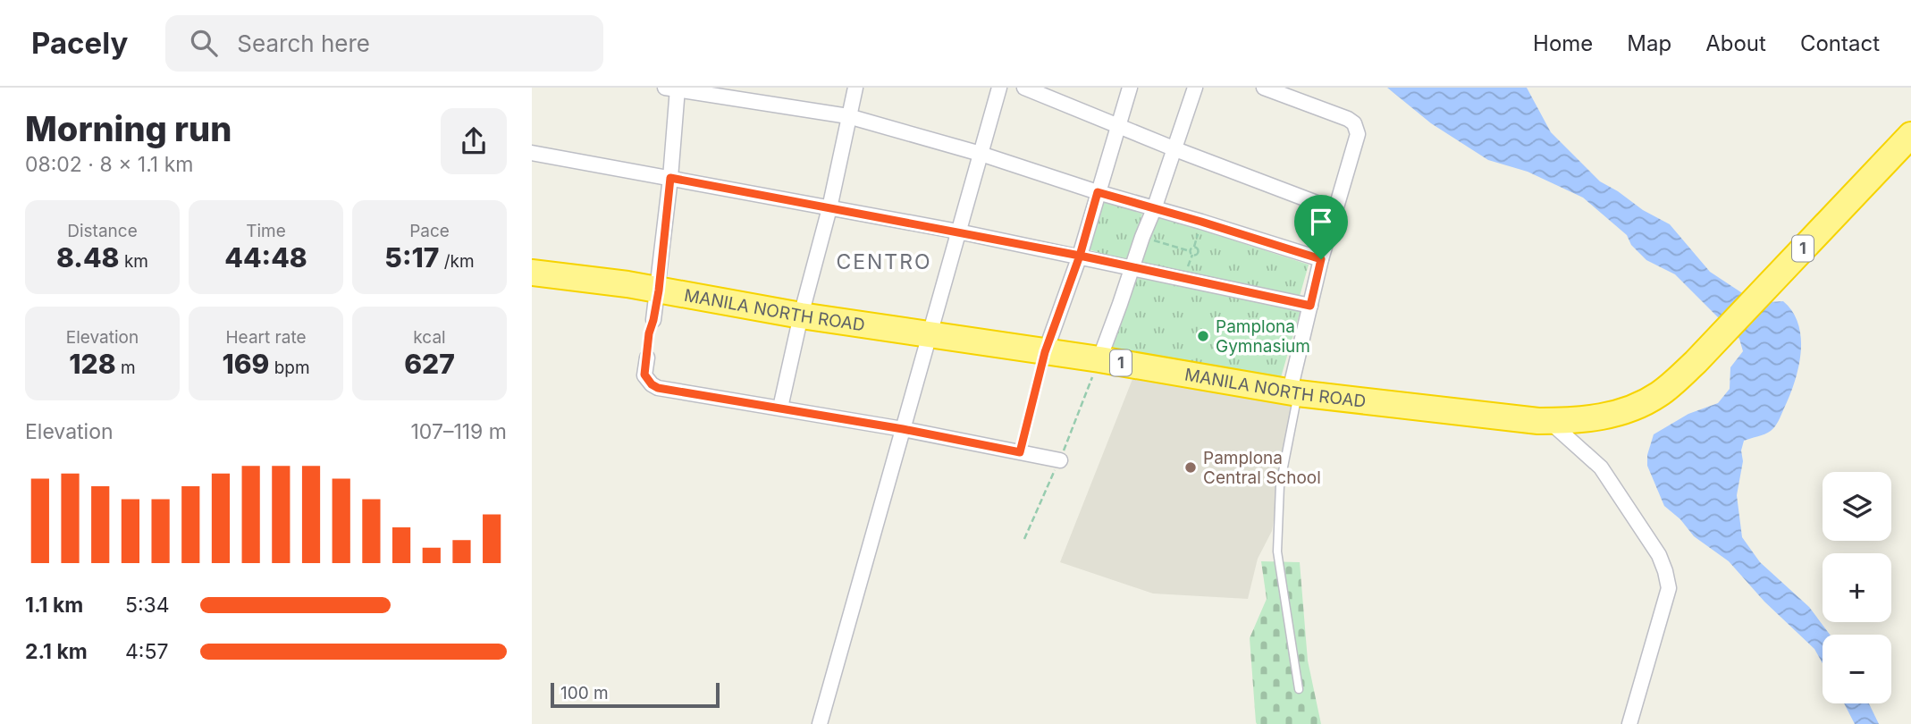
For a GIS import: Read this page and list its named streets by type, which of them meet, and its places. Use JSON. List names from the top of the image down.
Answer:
{
  "streets": {
    "highway": ["1", "MANILA NORTH ROAD"]
  },
  "districts": ["CENTRO"],
  "places": ["Pamplona Gymnasium", "Pamplona Central School"],
  "scale_bar": "100 m",
  "page": {
    "header": "Pacely",
    "search": "Search here",
    "nav": [
      "Home",
      "Map",
      "About",
      "Contact"
    ],
    "heading": ["Morning run", "08:02 · 8 × 1.1 km"],
    "stats": [
      ["Distance", "8.48 km"],
      ["Time", "44:48"],
      ["Pace", "5:17 /km"],
      ["Elevation", "128 m"],
      ["Heart rate", "169 bpm"],
      ["kcal", "627"]
    ],
    "chart": ["Elevation", "107–119 m"],
    "map_buttons": ["+", "−"],
    "list": [
      {
        "name": "1.1 km",
        "note": "5:34"
      },
      {
        "name": "2.1 km",
        "note": "4:57"
      }
    ],
    "scale": "100 m"
  }
}
